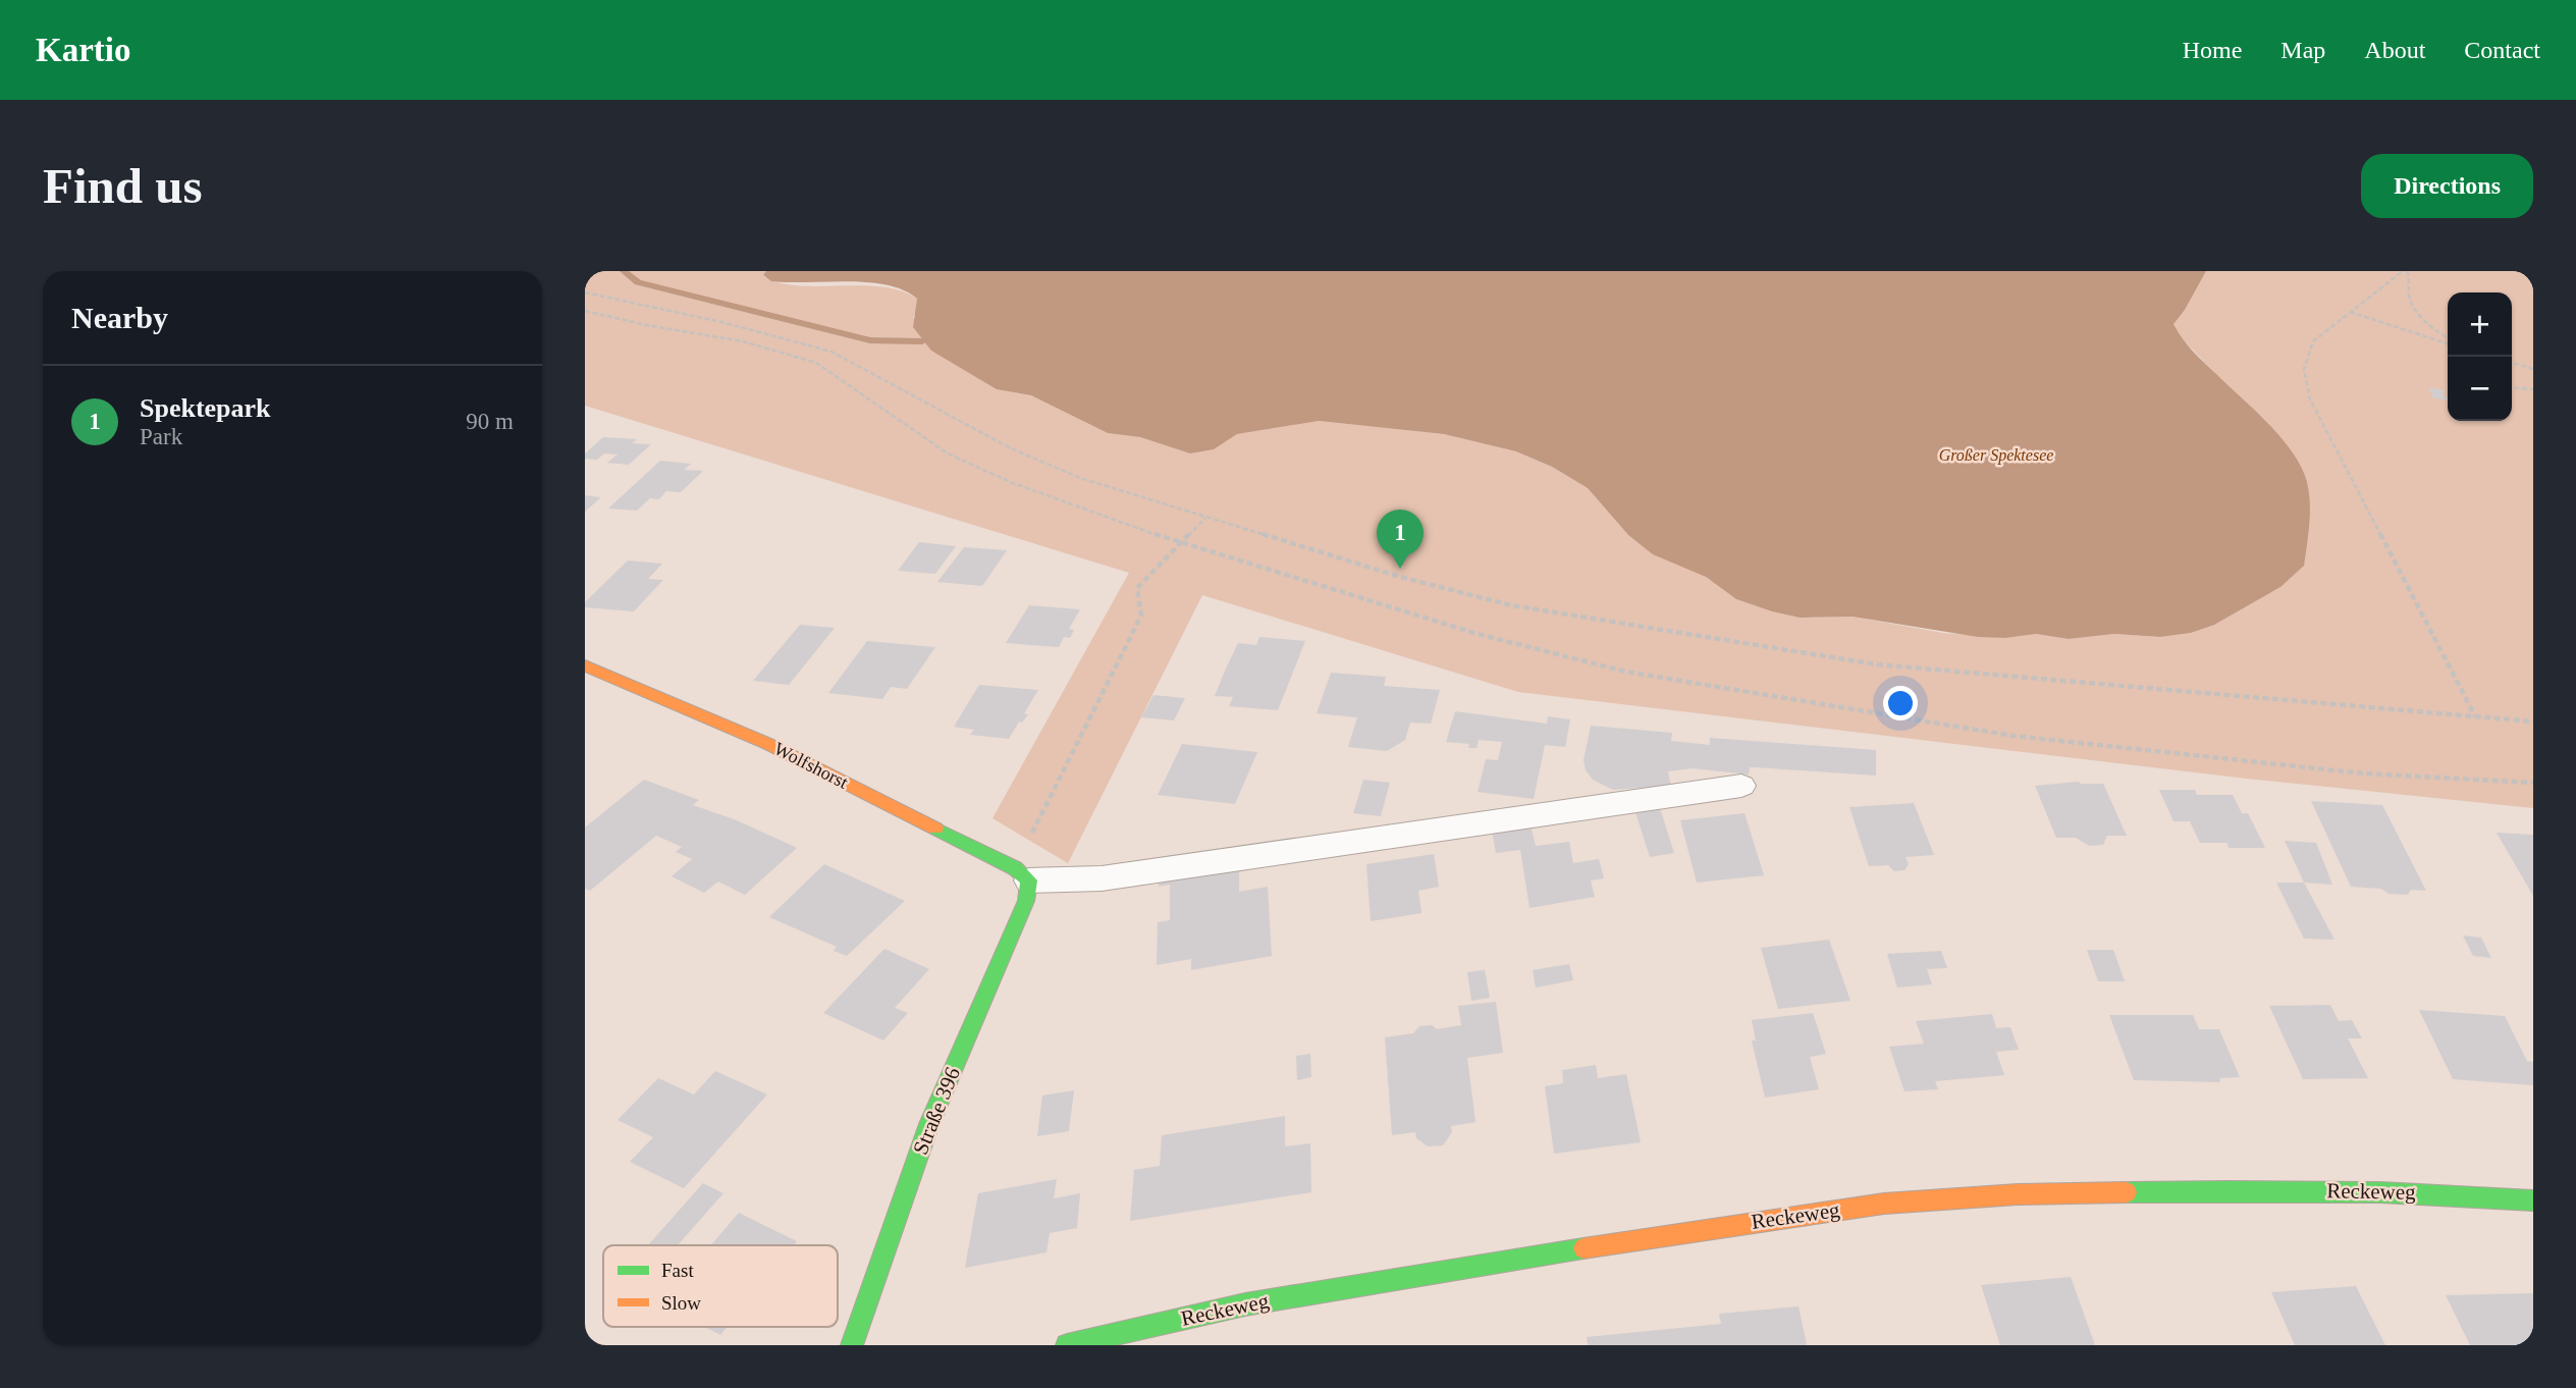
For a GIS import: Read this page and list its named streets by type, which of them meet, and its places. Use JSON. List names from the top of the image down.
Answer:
{
  "streets": {
    "street": ["Wolfshorst", "Straße 396", "Reckeweg"]
  },
  "crossings": [
    ["Wolfshorst", "Straße 396"]
  ],
  "water": ["Großer Spektesee"],
  "legend": ["Fast", "Slow"],
  "page": {
    "header": "Kartio",
    "nav": [
      "Home",
      "Map",
      "About",
      "Contact"
    ],
    "buttons": "Directions",
    "title": "Find us",
    "heading": "Nearby",
    "map_buttons": ["+", "−"],
    "list": [
      {
        "mark": "1",
        "name": "Spektepark",
        "note": "Park",
        "value": "90 m"
      }
    ],
    "pins": "1"
  }
}
